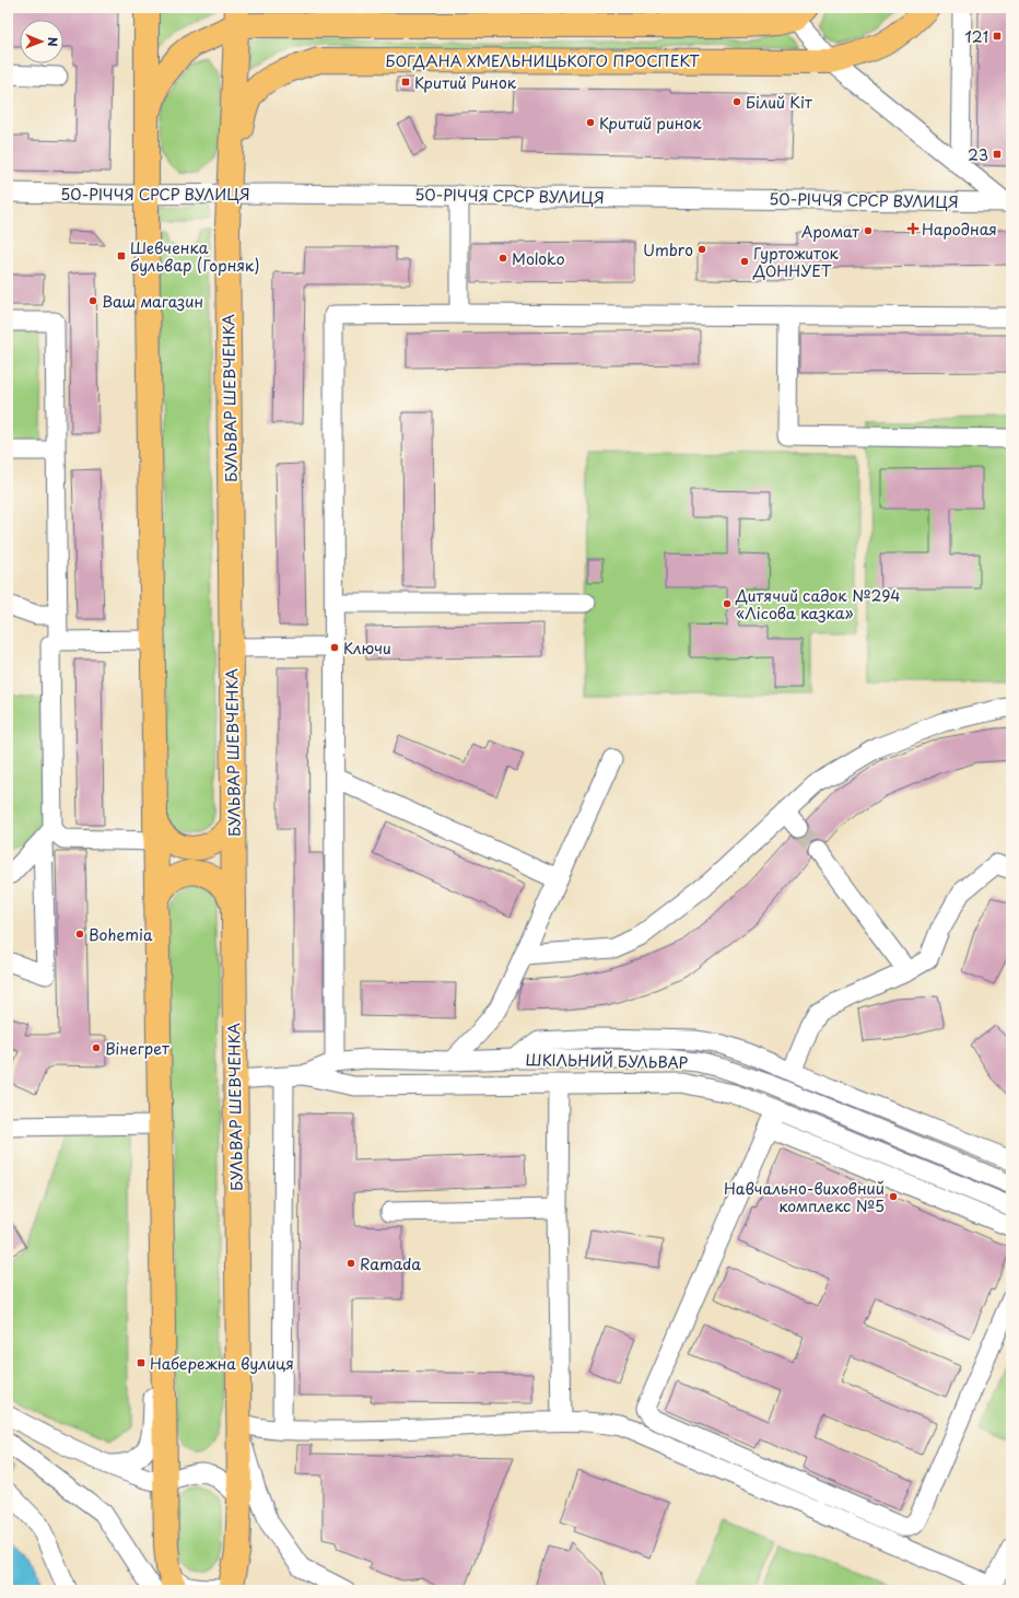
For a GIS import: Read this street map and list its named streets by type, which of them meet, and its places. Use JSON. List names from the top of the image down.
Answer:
{
  "streets": {
    "main road": ["БОГДАНА ХМЕЛЬНИЦЬКОГО ПРОСПЕКТ", "БУЛЬВАР ШЕВЧЕНКА"],
    "street": ["50-РІЧЧЯ СРСР ВУЛИЦЯ", "ШКІЛЬНИЙ БУЛЬВАР"]
  },
  "crossings": [
    ["БОГДАНА ХМЕЛЬНИЦЬКОГО ПРОСПЕКТ", "50-РІЧЧЯ СРСР ВУЛИЦЯ"],
    ["БОГДАНА ХМЕЛЬНИЦЬКОГО ПРОСПЕКТ", "БУЛЬВАР ШЕВЧЕНКА"],
    ["50-РІЧЧЯ СРСР ВУЛИЦЯ", "БУЛЬВАР ШЕВЧЕНКА"],
    ["БУЛЬВАР ШЕВЧЕНКА", "ШКІЛЬНИЙ БУЛЬВАР"]
  ],
  "places": {
    "transit": [
      "121",
      "Критий Ринок",
      "23",
      "Шевченка бульвар (Горняк)",
      "Набережна вулиця"
    ],
    "other": [
      "Білий Кіт",
      "Критий ринок",
      "Аромат",
      "Umbro",
      "Moloko",
      "Гуртожиток ДОННУЕТ",
      "Ваш магазин",
      "Дитячий садок №294 «Лісова казка»",
      "Ключи",
      "Bohemia",
      "Вінегрет",
      "Навчально-виховний комплекс №5",
      "Ramada"
    ],
    "health": ["Народная"]
  },
  "north": "right"
}
